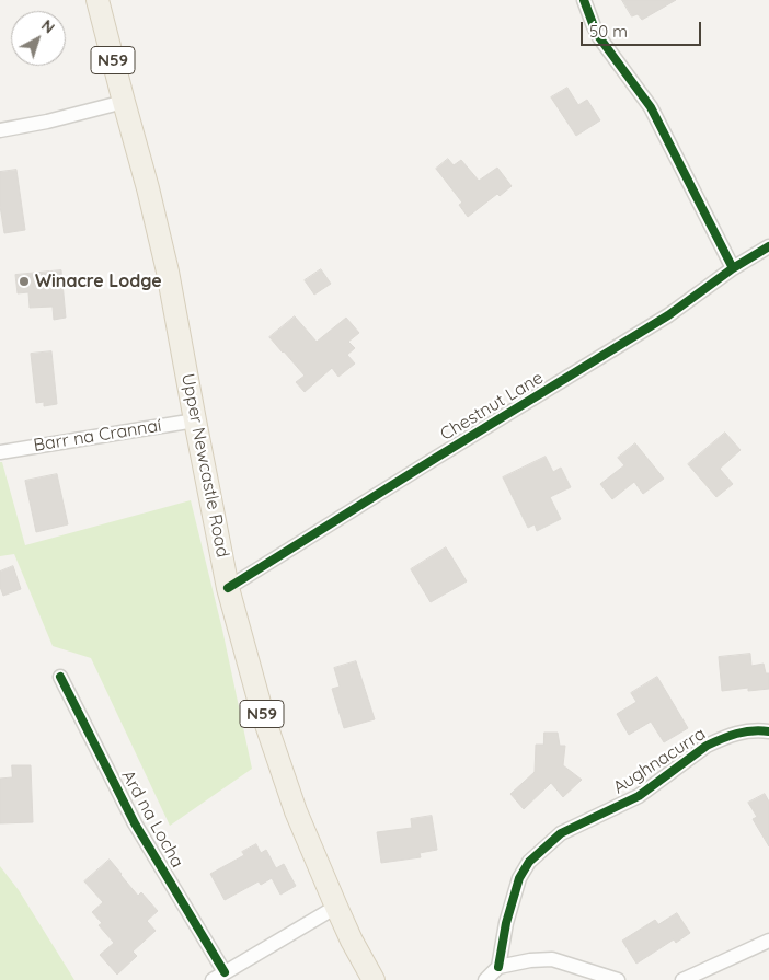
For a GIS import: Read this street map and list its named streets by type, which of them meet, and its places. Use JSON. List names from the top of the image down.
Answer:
{
  "streets": {
    "main road": ["N59", "Upper Newcastle Road"],
    "street": [
      "Chestnut Lane",
      "Barr na Crannaí",
      "Aughnacurra",
      "Ard na Locha"
    ]
  },
  "crossings": [
    ["Chestnut Lane", "Upper Newcastle Road"],
    ["Barr na Crannaí", "Upper Newcastle Road"]
  ],
  "places": ["Winacre Lodge"],
  "scale_bar": "50 m",
  "north": "top right"
}
